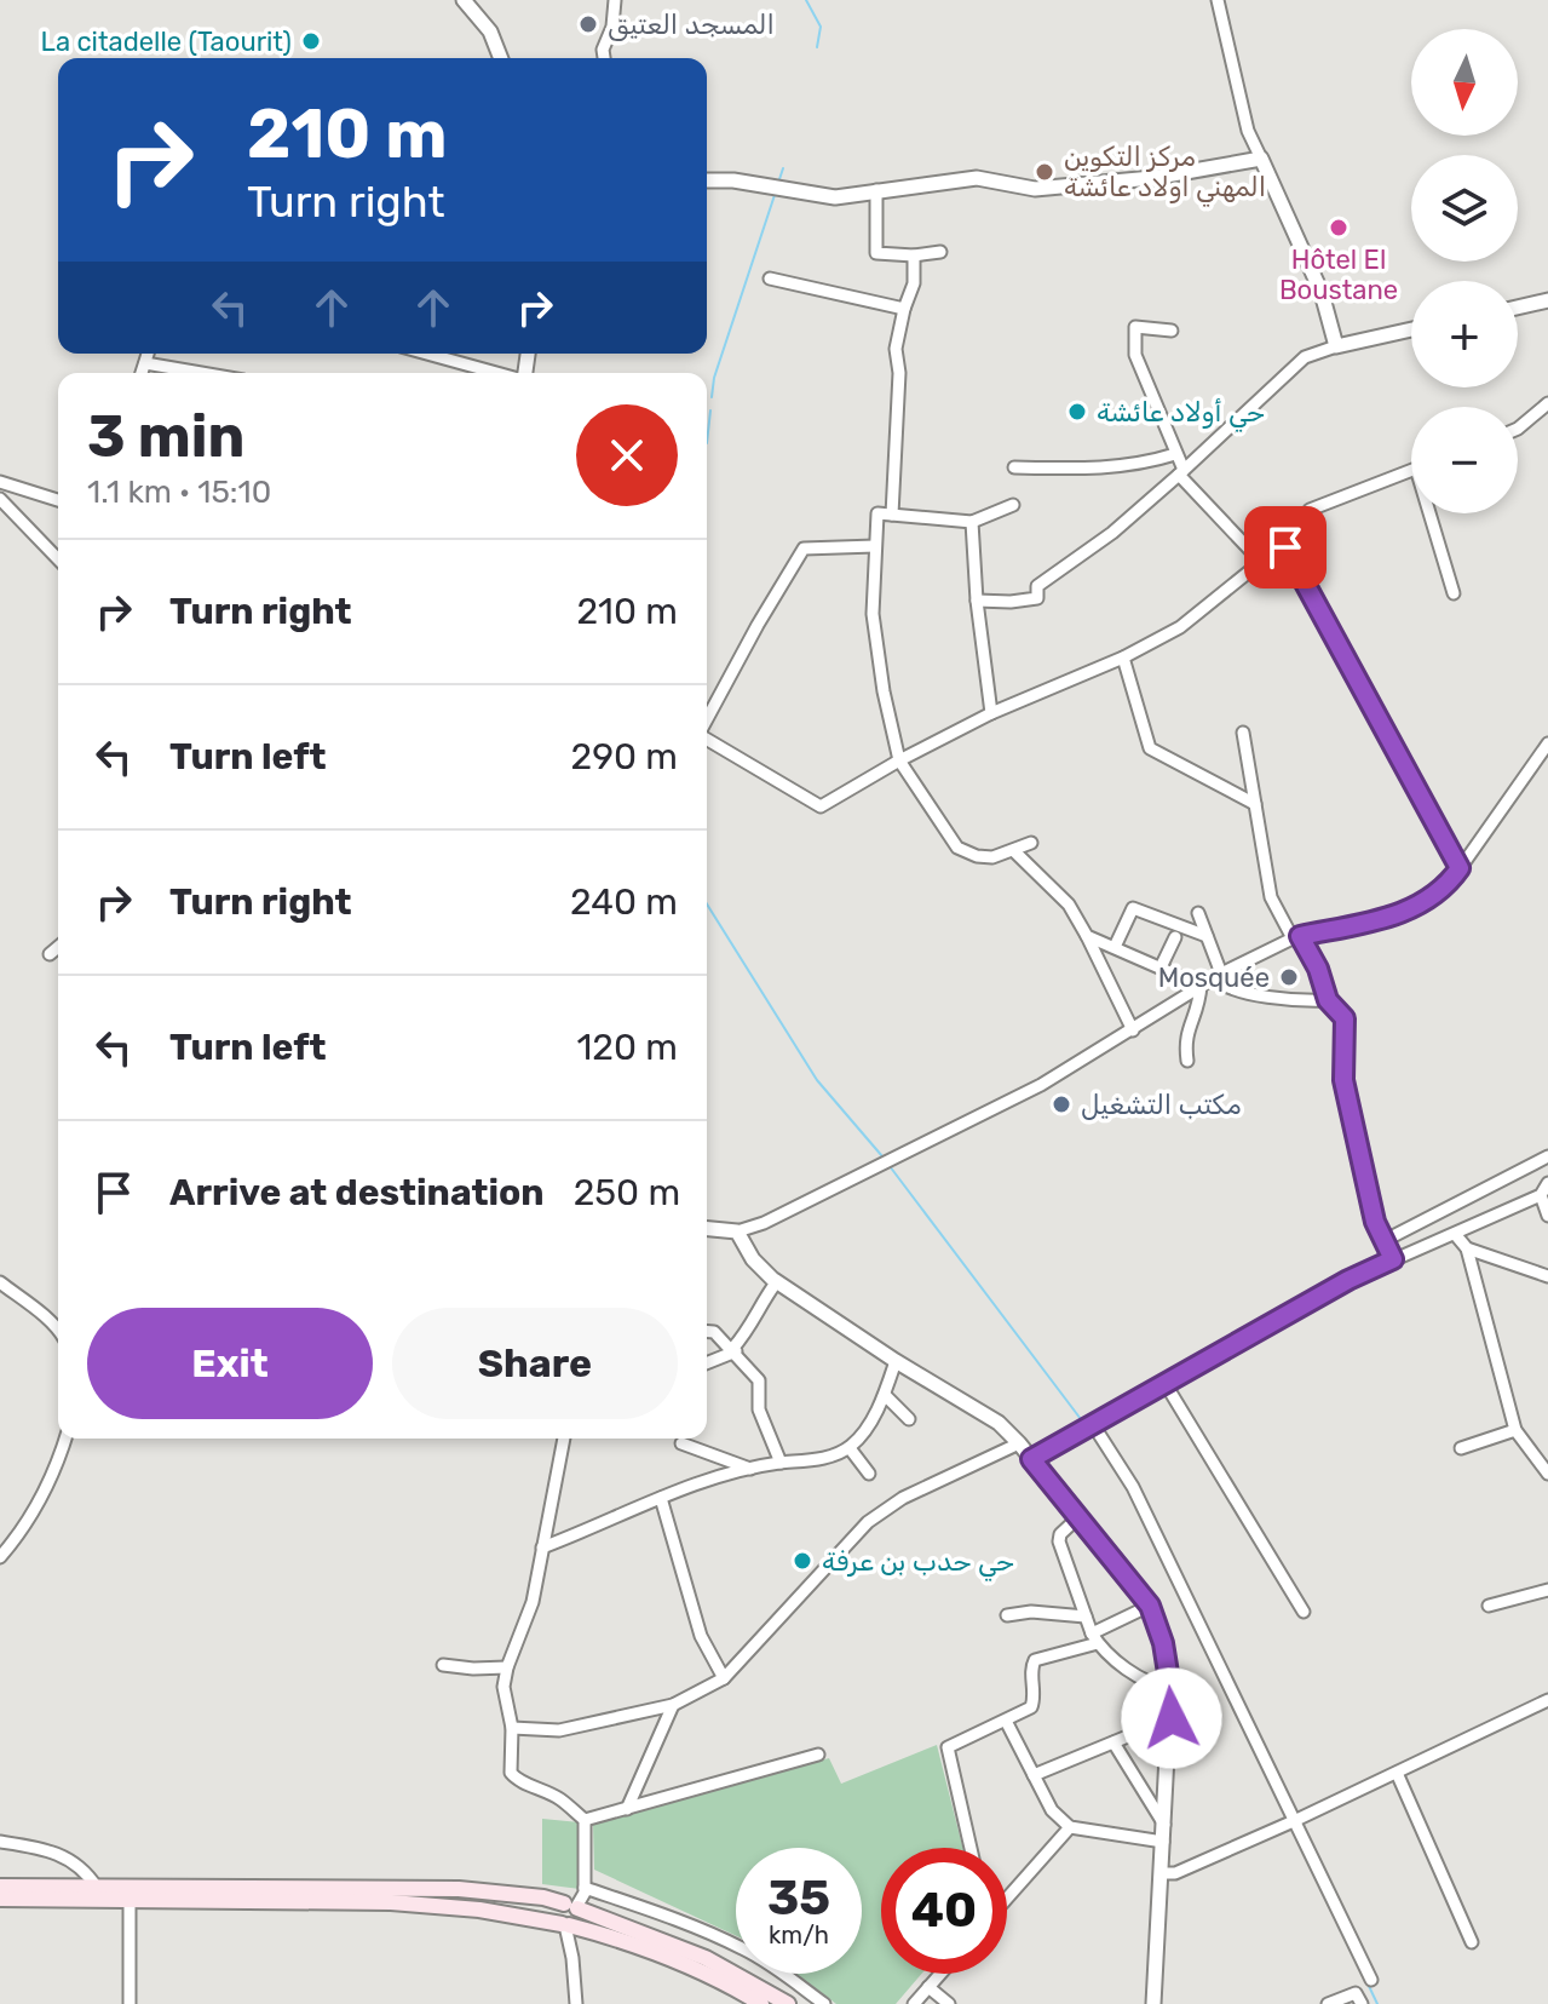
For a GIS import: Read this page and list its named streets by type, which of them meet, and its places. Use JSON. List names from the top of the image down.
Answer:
{
  "places": [
    "المسجد العتيق",
    "La citadelle (Taourit)",
    "مركز التكوين المهني اولاد عائشة",
    "Hôtel El Boustane",
    "حي أولاد عائشة",
    "Mosquée",
    "مكتب التشغيل",
    "حي حدب بن عرفة"
  ],
  "north": "bottom",
  "page": {
    "map_buttons": ["+", "−"],
    "turn": ["210 m", "Turn right"],
    "heading": ["3 min", "1.1 km · 15:10"],
    "list": [
      {
        "name": "Turn right",
        "value": "210 m"
      },
      {
        "name": "Turn left",
        "value": "290 m"
      },
      {
        "name": "Turn right",
        "value": "240 m"
      },
      {
        "name": "Turn left",
        "value": "120 m"
      },
      {
        "name": "Arrive at destination",
        "value": "250 m"
      }
    ],
    "buttons": ["Exit", "Share"],
    "speed": "35 km/h",
    "limit": "40"
  }
}
